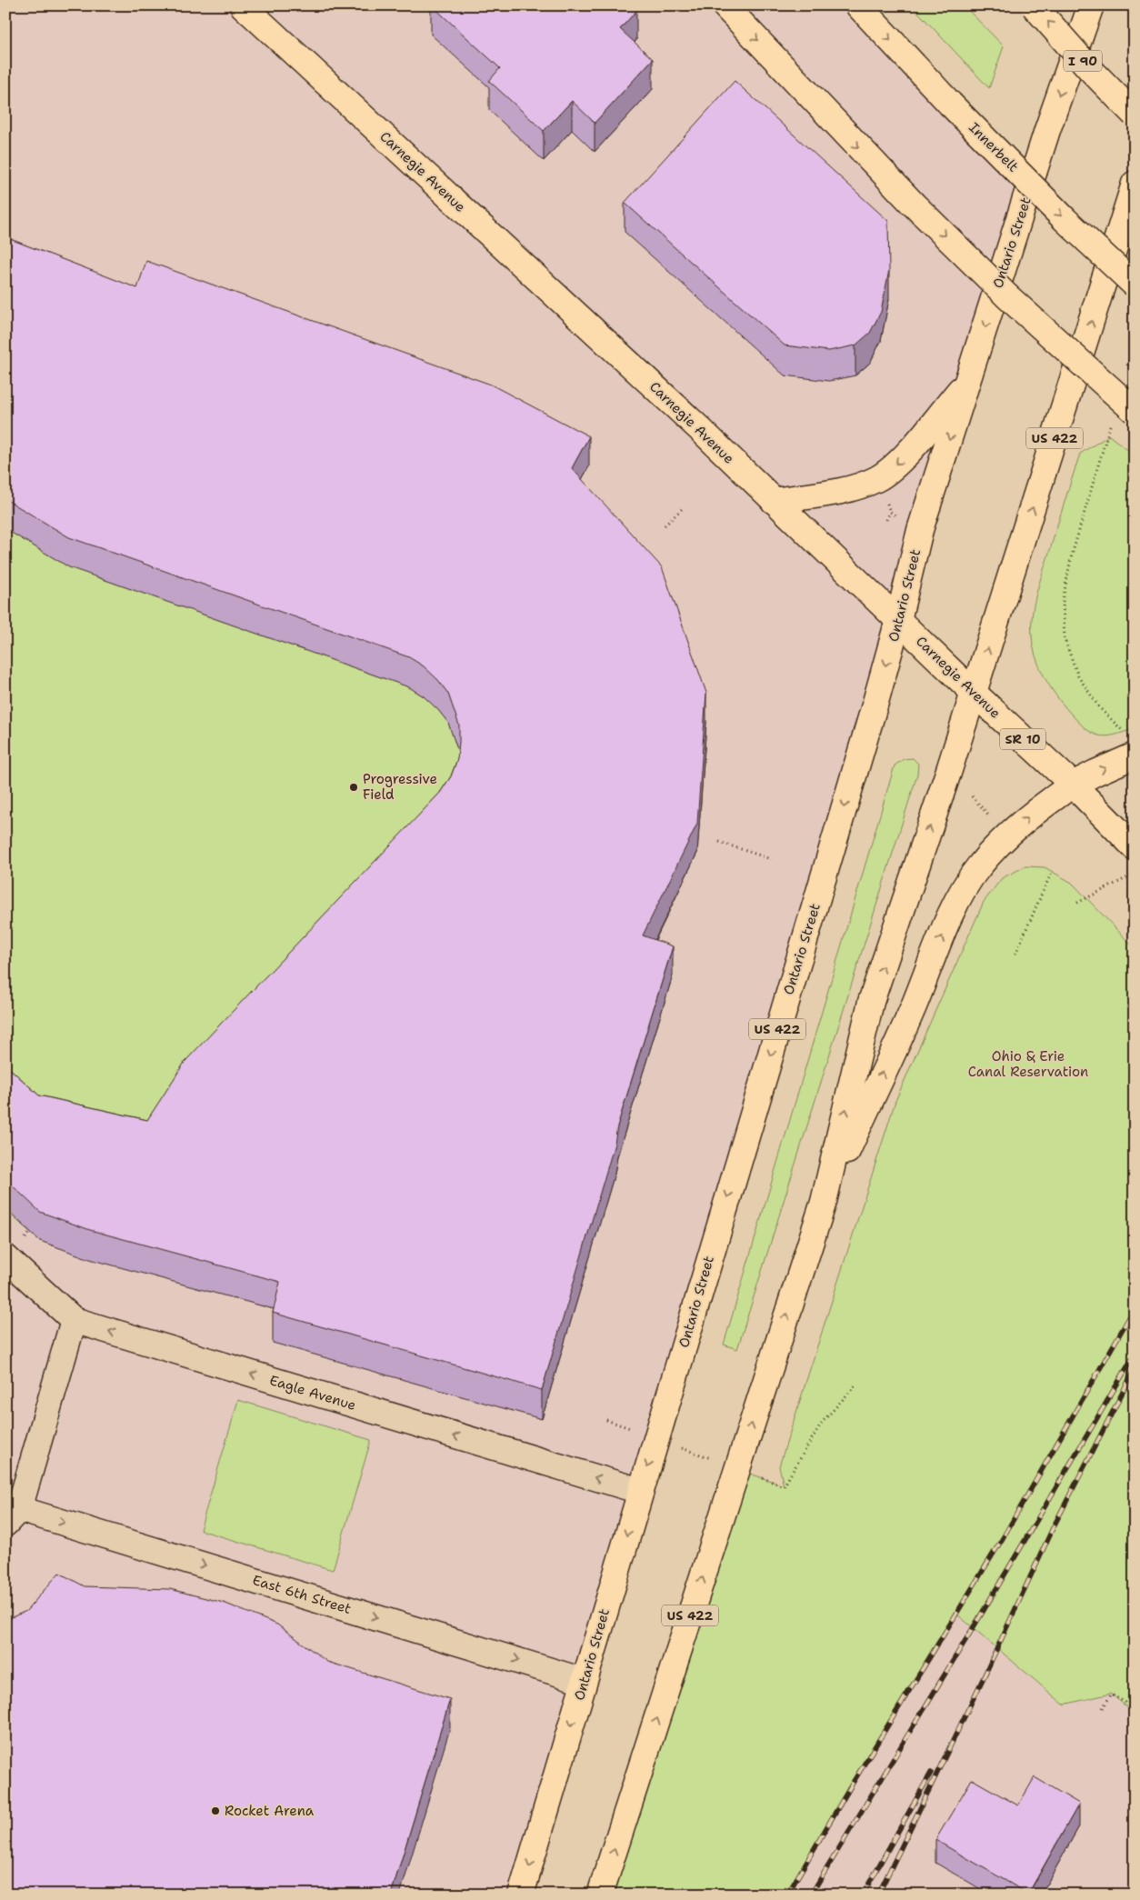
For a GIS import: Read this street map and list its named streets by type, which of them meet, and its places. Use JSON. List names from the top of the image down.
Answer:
{
  "streets": {
    "main road": [
      "I 90",
      "Innerbelt",
      "Carnegie Avenue",
      "Ontario Street",
      "US 422",
      "SR 10"
    ],
    "street": ["Eagle Avenue", "East 6th Street"]
  },
  "crossings": [
    ["Carnegie Avenue", "Ontario Street"],
    ["Carnegie Avenue", "US 422"],
    ["Ontario Street", "Eagle Avenue"],
    ["Ontario Street", "East 6th Street"],
    ["Eagle Avenue", "East 6th Street"]
  ],
  "one_way": ["Eagle Avenue", "East 6th Street"],
  "parks": ["Ohio & Erie Canal Reservation"],
  "places": ["Progressive Field", "Rocket Arena"]
}
